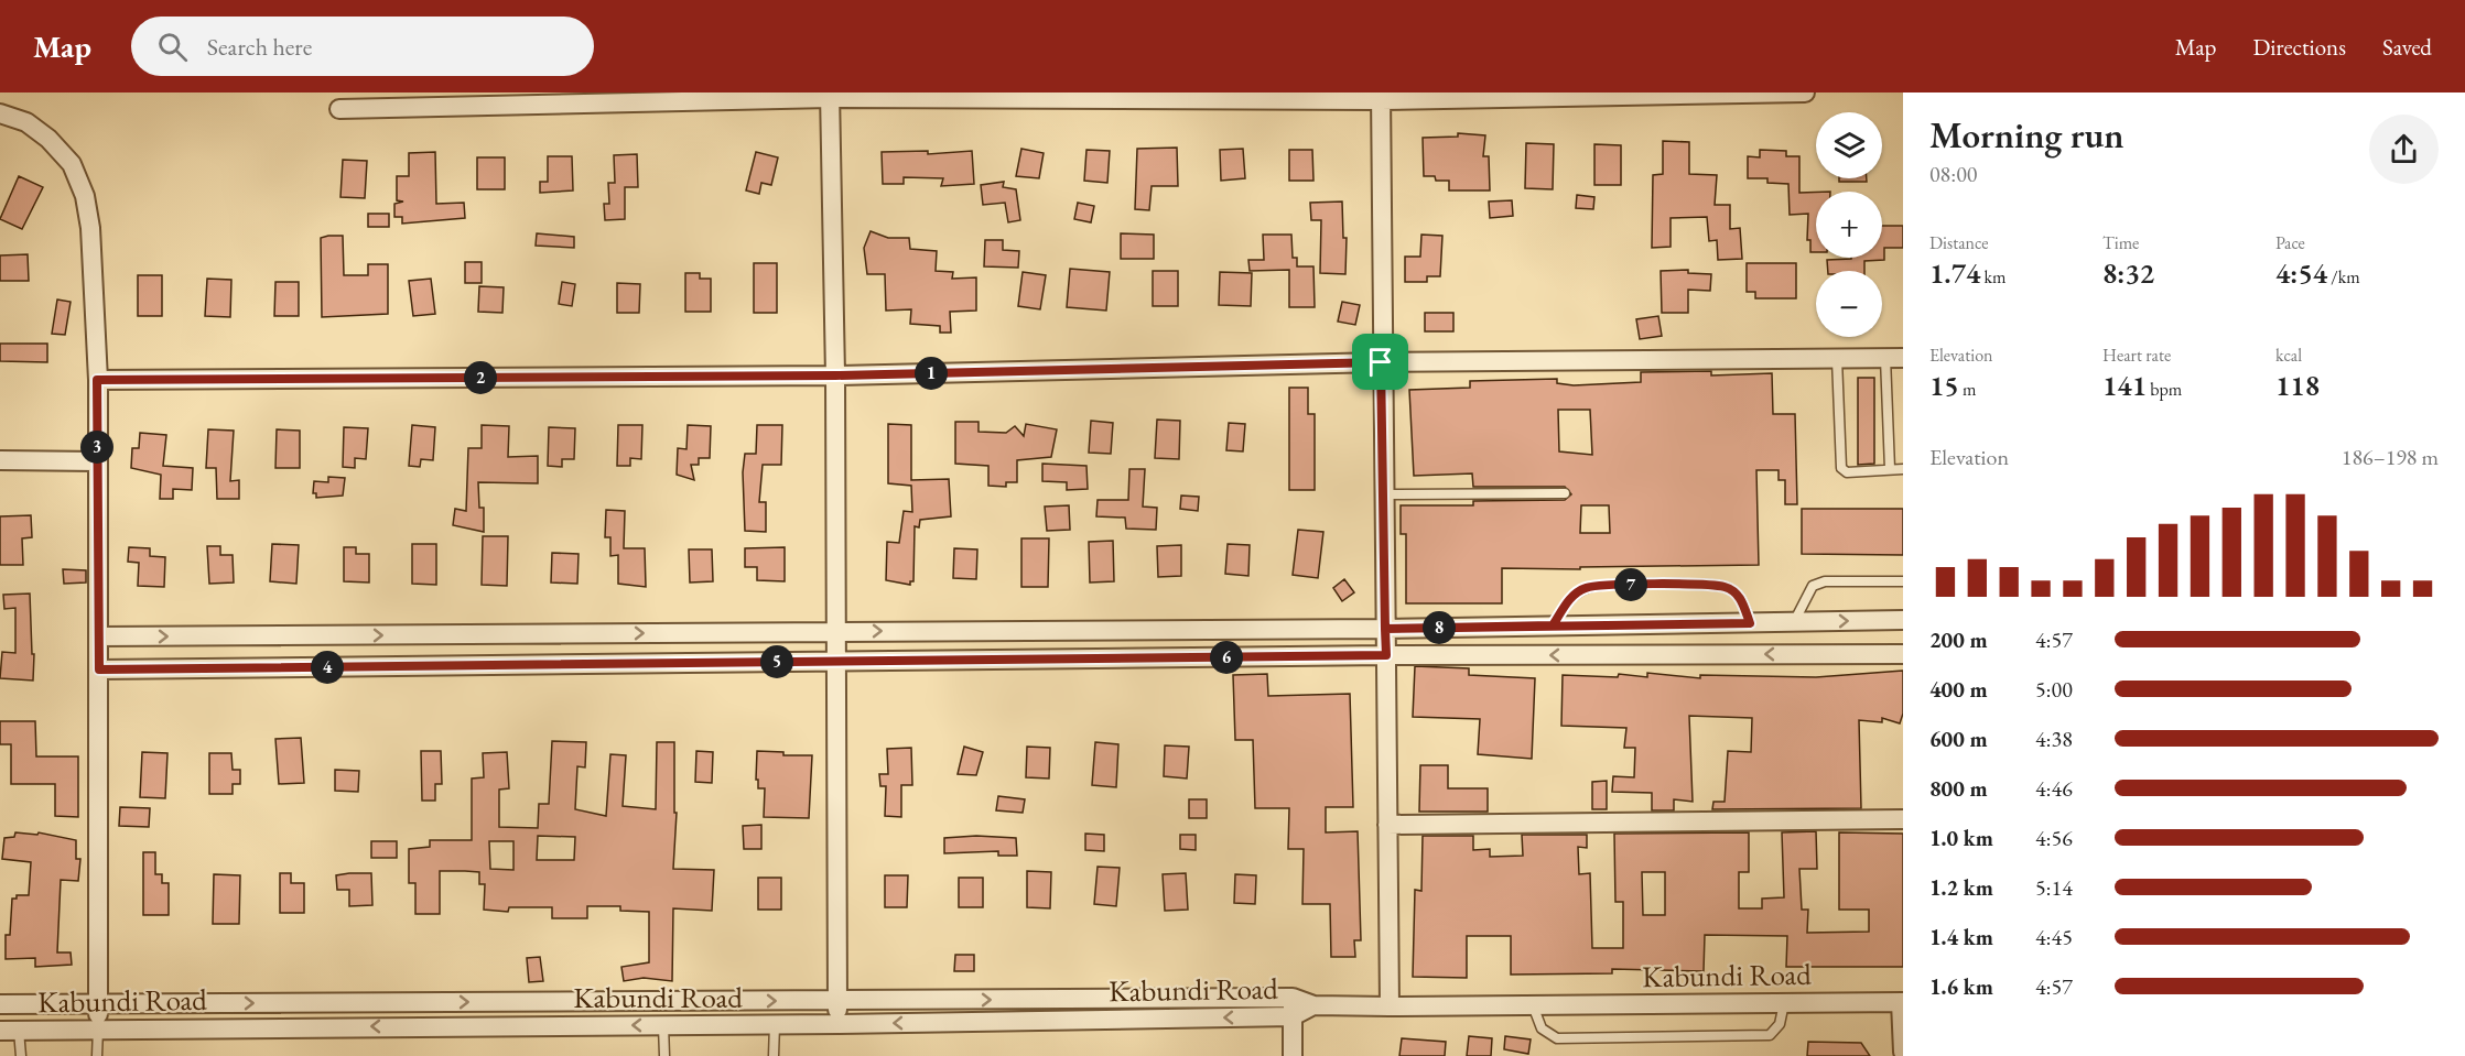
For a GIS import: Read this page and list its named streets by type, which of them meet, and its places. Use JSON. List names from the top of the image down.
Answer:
{
  "streets": {
    "street": ["Kabundi Road"]
  },
  "page": {
    "header": "Map",
    "search": "Search here",
    "nav": ["Map", "Directions", "Saved"],
    "heading": ["Morning run", "08:00"],
    "map_buttons": ["+", "−"],
    "stats": [
      ["Distance", "1.74 km"],
      ["Time", "8:32"],
      ["Pace", "4:54 /km"],
      ["Elevation", "15 m"],
      ["Heart rate", "141 bpm"],
      ["kcal", "118"]
    ],
    "pins": [
      "1",
      "2",
      "3",
      "7",
      "8",
      "6",
      "5",
      "4"
    ],
    "chart": ["Elevation", "186–198 m"],
    "list": [
      {
        "name": "200 m",
        "note": "4:57"
      },
      {
        "name": "400 m",
        "note": "5:00"
      },
      {
        "name": "600 m",
        "note": "4:38"
      },
      {
        "name": "800 m",
        "note": "4:46"
      },
      {
        "name": "1.0 km",
        "note": "4:56"
      },
      {
        "name": "1.2 km",
        "note": "5:14"
      },
      {
        "name": "1.4 km",
        "note": "4:45"
      },
      {
        "name": "1.6 km",
        "note": "4:57"
      }
    ]
  }
}
